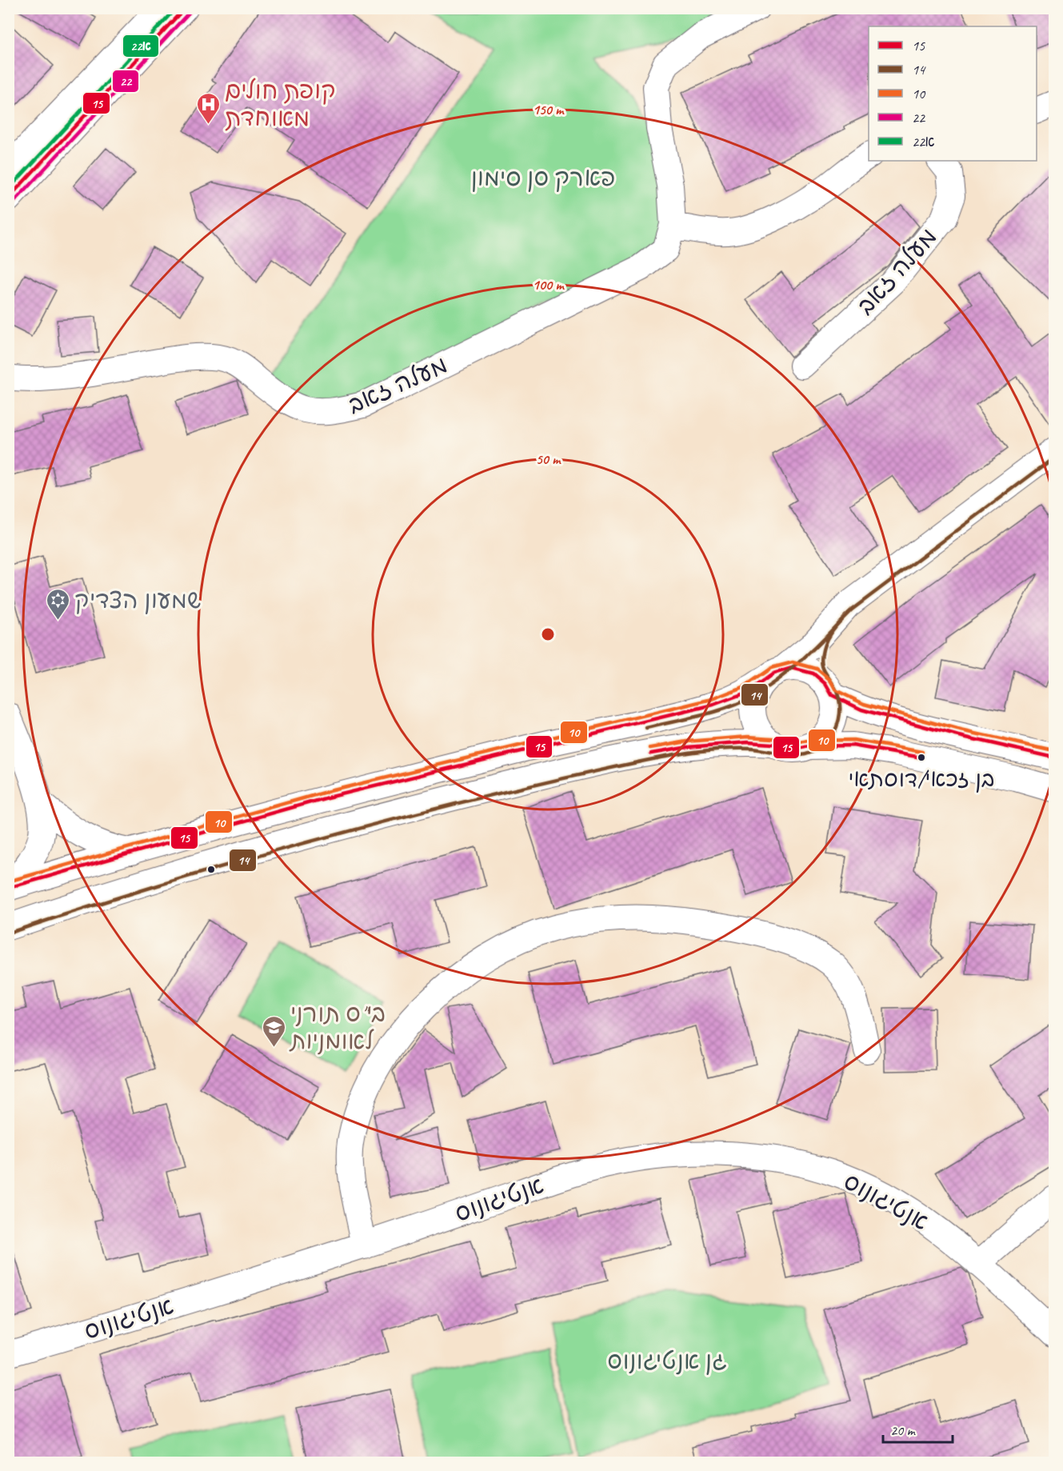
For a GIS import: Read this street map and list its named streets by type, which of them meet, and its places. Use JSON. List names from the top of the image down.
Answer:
{
  "streets": {
    "street": ["מעלה זאב", "אנטיגונוס"]
  },
  "parks": ["פארק סן סימון", "גן אנטיגונוס"],
  "places": {
    "hospital": ["קופת חולים מאוחדת"],
    "synagogue": ["שמעון הצדיק"],
    "other": ["בן זכאי/דוסתאי"],
    "school or university": ["בי\"ס תורני לאומניות"]
  },
  "lines": [
    "transit line 15",
    "transit line 22א",
    "transit line 22",
    "transit line 14",
    "transit line 10"
  ],
  "legend": [
    "15",
    "14",
    "10",
    "22",
    "22א"
  ],
  "scale_bar": "20 m",
  "rings": ["150 m", "100 m", "50 m"]
}
